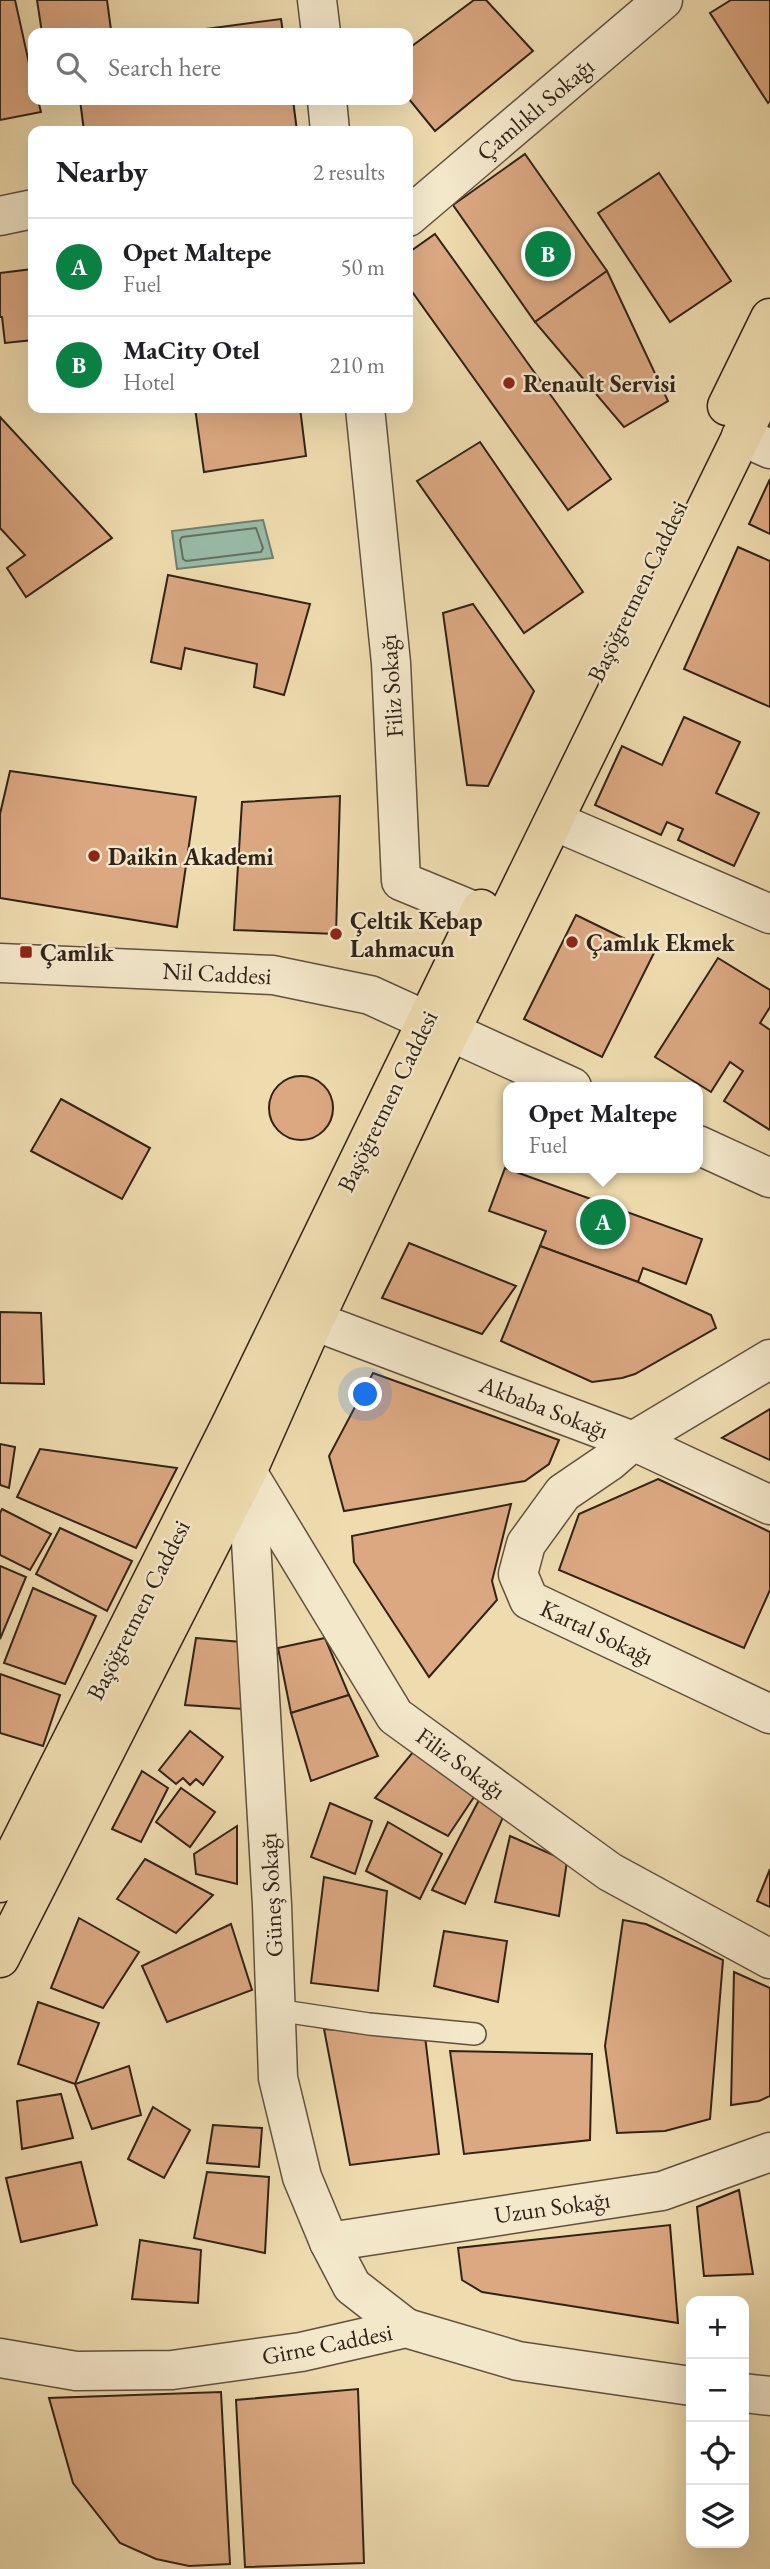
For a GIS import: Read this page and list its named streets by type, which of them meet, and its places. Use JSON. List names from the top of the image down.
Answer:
{
  "streets": {
    "main road": ["Başöğretmen Caddesi"],
    "street": [
      "Çamlıklı Sokağı",
      "Filiz Sokağı",
      "Nil Caddesi",
      "Akbaba Sokağı",
      "Kartal Sokağı",
      "Güneş Sokağı",
      "Uzun Sokağı",
      "Girne Caddesi"
    ]
  },
  "crossings": [
    ["Başöğretmen Caddesi", "Filiz Sokağı"],
    ["Başöğretmen Caddesi", "Nil Caddesi"],
    ["Başöğretmen Caddesi", "Akbaba Sokağı"],
    ["Başöğretmen Caddesi", "Güneş Sokağı"],
    ["Filiz Sokağı", "Güneş Sokağı"],
    ["Akbaba Sokağı", "Kartal Sokağı"],
    ["Güneş Sokağı", "Uzun Sokağı"],
    ["Güneş Sokağı", "Girne Caddesi"]
  ],
  "places": {
    "other": [
      "Renault Servisi",
      "Daikin Akademi",
      "Çeltik Kebap Lahmacun",
      "Çamlık Ekmek"
    ],
    "transit": ["Çamlık"]
  },
  "page": {
    "search": "Search here",
    "heading": ["Nearby", "2 results"],
    "list": [
      {
        "mark": "A",
        "name": "Opet Maltepe",
        "note": "Fuel",
        "value": "50 m"
      },
      {
        "mark": "B",
        "name": "MaCity Otel",
        "note": "Hotel",
        "value": "210 m"
      }
    ],
    "pins": ["B", "A"],
    "popup": ["Opet Maltepe", "Fuel"],
    "map_buttons": ["+", "−"]
  }
}
